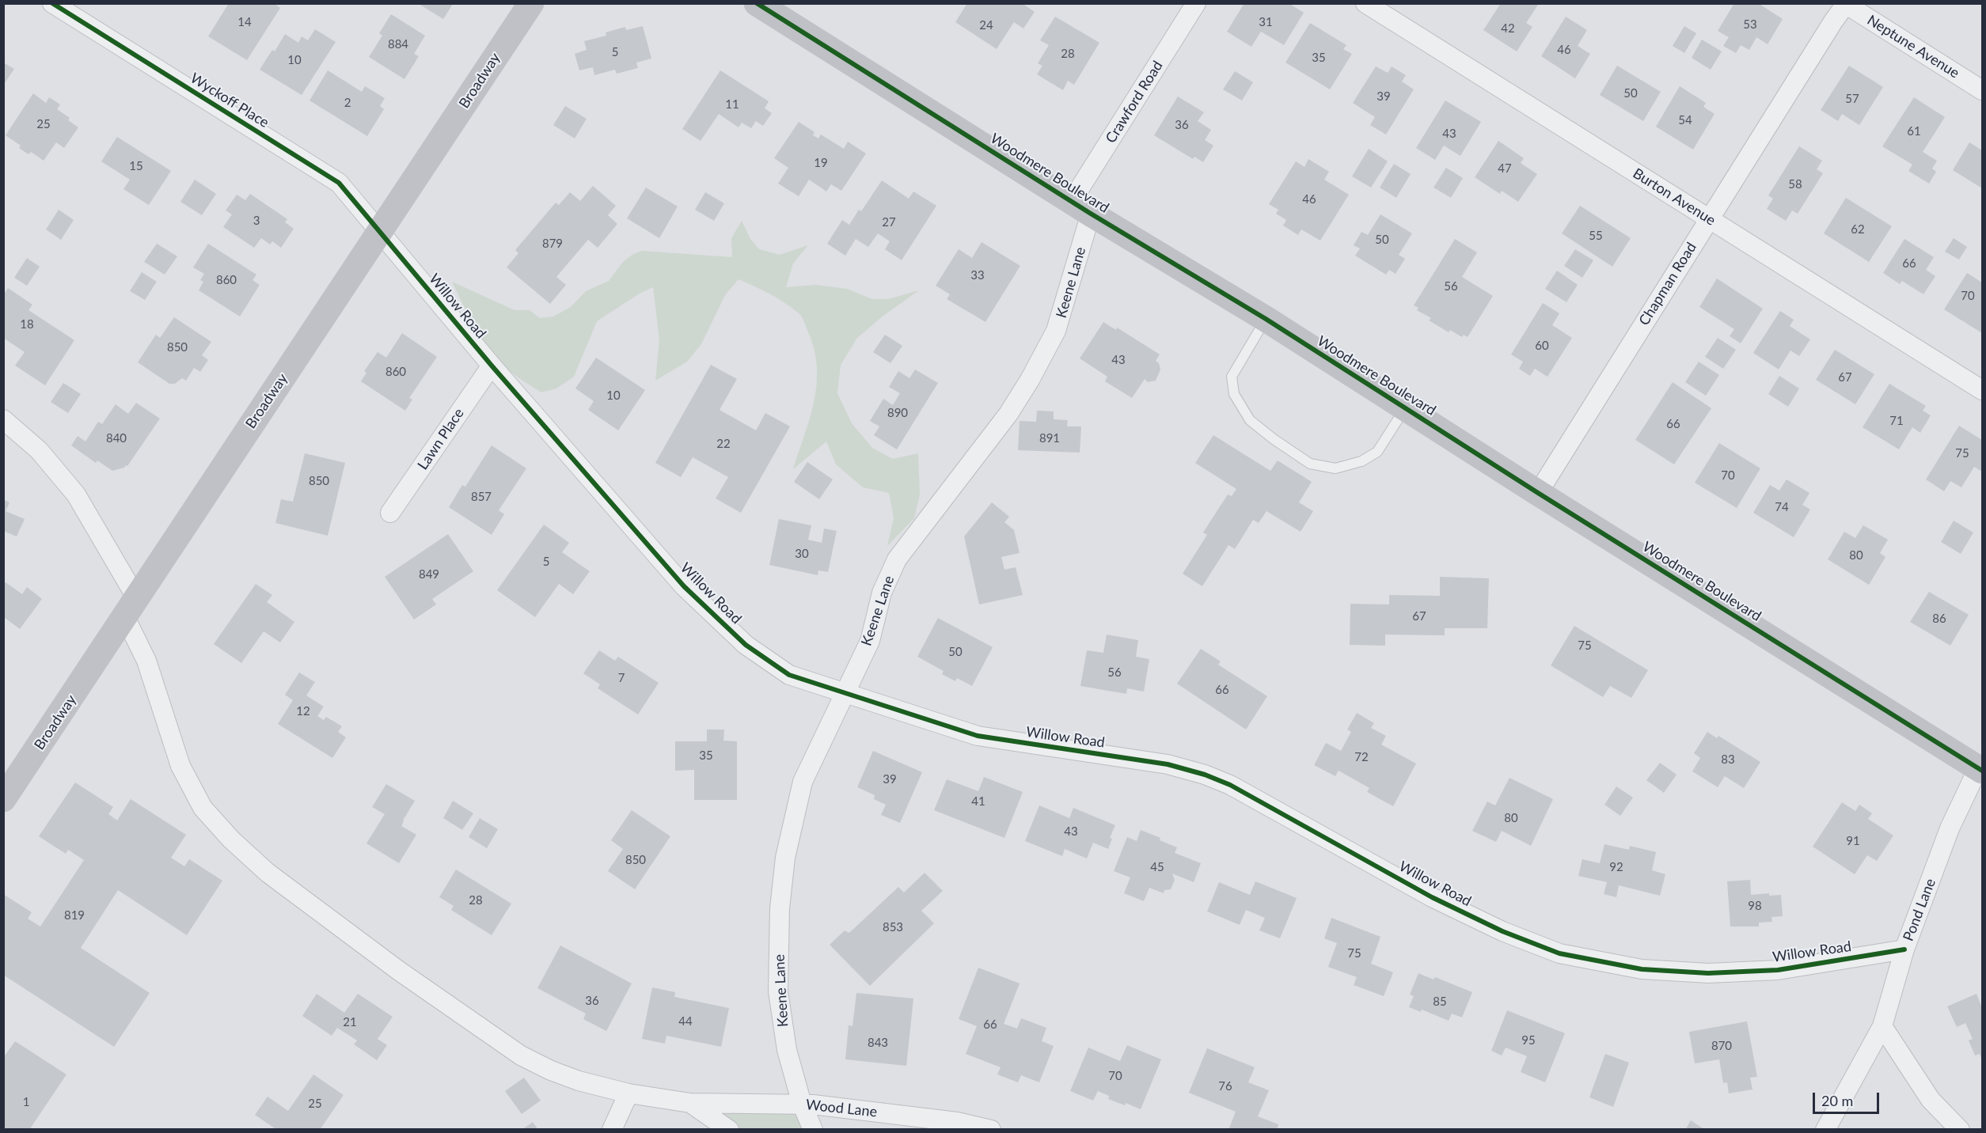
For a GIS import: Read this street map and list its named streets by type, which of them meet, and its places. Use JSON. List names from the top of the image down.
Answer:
{
  "streets": {
    "street": [
      "Neptune Avenue",
      "Broadway",
      "Wyckoff Place",
      "Crawford Road",
      "Woodmere Boulevard",
      "Burton Avenue",
      "Keene Lane",
      "Chapman Road",
      "Willow Road",
      "Lawn Place",
      "Pond Lane",
      "Wood Lane"
    ]
  },
  "crossings": [
    ["Neptune Avenue", "Chapman Road"],
    ["Broadway", "Wyckoff Place"],
    ["Broadway", "Willow Road"],
    ["Wyckoff Place", "Willow Road"],
    ["Crawford Road", "Woodmere Boulevard"],
    ["Crawford Road", "Keene Lane"],
    ["Woodmere Boulevard", "Keene Lane"],
    ["Woodmere Boulevard", "Chapman Road"],
    ["Woodmere Boulevard", "Pond Lane"],
    ["Burton Avenue", "Chapman Road"],
    ["Keene Lane", "Willow Road"],
    ["Keene Lane", "Wood Lane"],
    ["Willow Road", "Lawn Place"],
    ["Willow Road", "Pond Lane"]
  ],
  "house_numbers": [
    "14",
    "31",
    "53",
    "24",
    "42",
    "884",
    "46",
    "5",
    "28",
    "35",
    "10",
    "50",
    "39",
    "57",
    "2",
    "11",
    "54",
    "25",
    "36",
    "61",
    "43",
    "19",
    "15",
    "47",
    "58",
    "46",
    "3",
    "27",
    "62",
    "55",
    "50",
    "879",
    "66",
    "33",
    "860",
    "56",
    "70",
    "18",
    "60",
    "850",
    "43",
    "860",
    "67",
    "10",
    "890",
    "71",
    "66",
    "840",
    "891",
    "22",
    "75",
    "70",
    "850",
    "857",
    "74",
    "30",
    "80",
    "5",
    "849",
    "67",
    "86",
    "75",
    "50",
    "56",
    "7",
    "66",
    "12",
    "35",
    "72",
    "83",
    "39",
    "41",
    "80",
    "43",
    "91",
    "850",
    "45",
    "92",
    "28",
    "98",
    "819",
    "853",
    "75",
    "36",
    "85",
    "44",
    "21",
    "66",
    "95",
    "843",
    "870",
    "70",
    "76",
    "1",
    "25"
  ],
  "scale_bar": "20 m"
}
